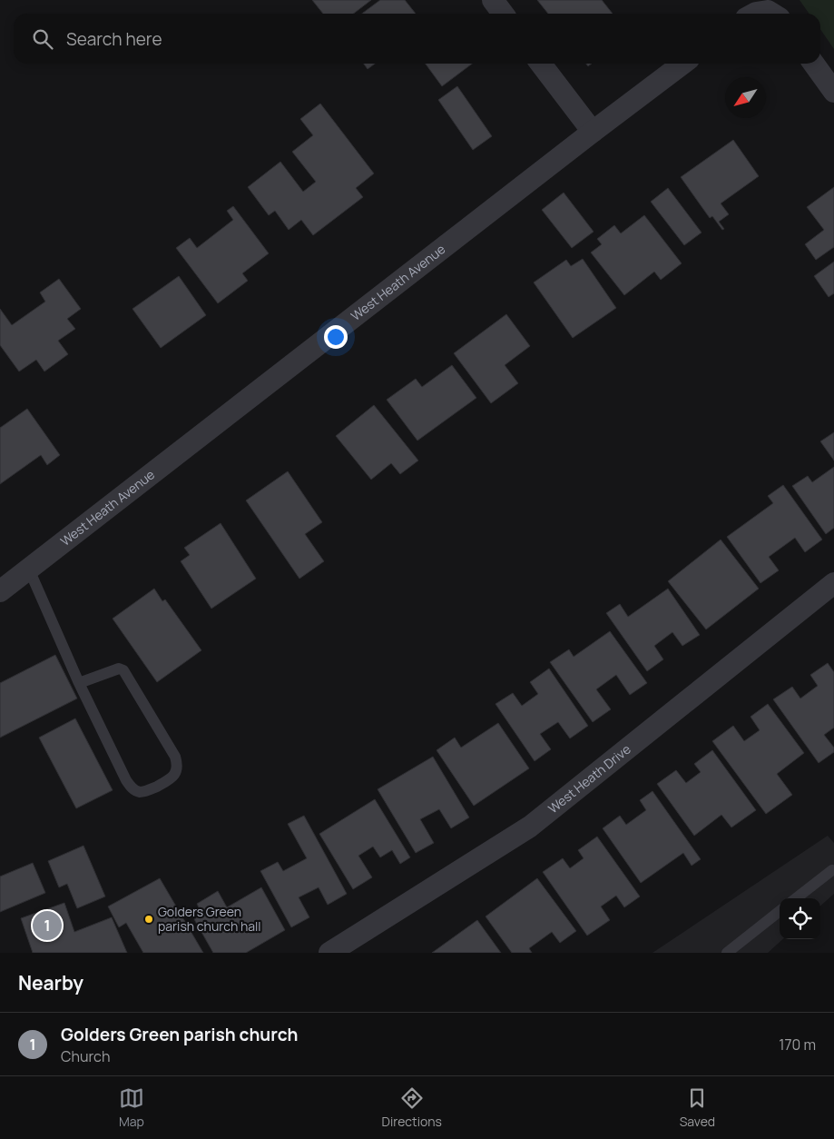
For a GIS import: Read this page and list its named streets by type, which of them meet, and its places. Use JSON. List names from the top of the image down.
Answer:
{
  "streets": {
    "street": ["West Heath Avenue", "West Heath Drive"]
  },
  "places": ["Golders Green parish church hall"],
  "north": "bottom left",
  "page": {
    "search": "Search here",
    "pins": "1",
    "heading": "Nearby",
    "list": [
      {
        "mark": "1",
        "name": "Golders Green parish church",
        "note": "Church",
        "value": "170 m"
      }
    ],
    "nav": ["Map", "Directions", "Saved"]
  }
}
